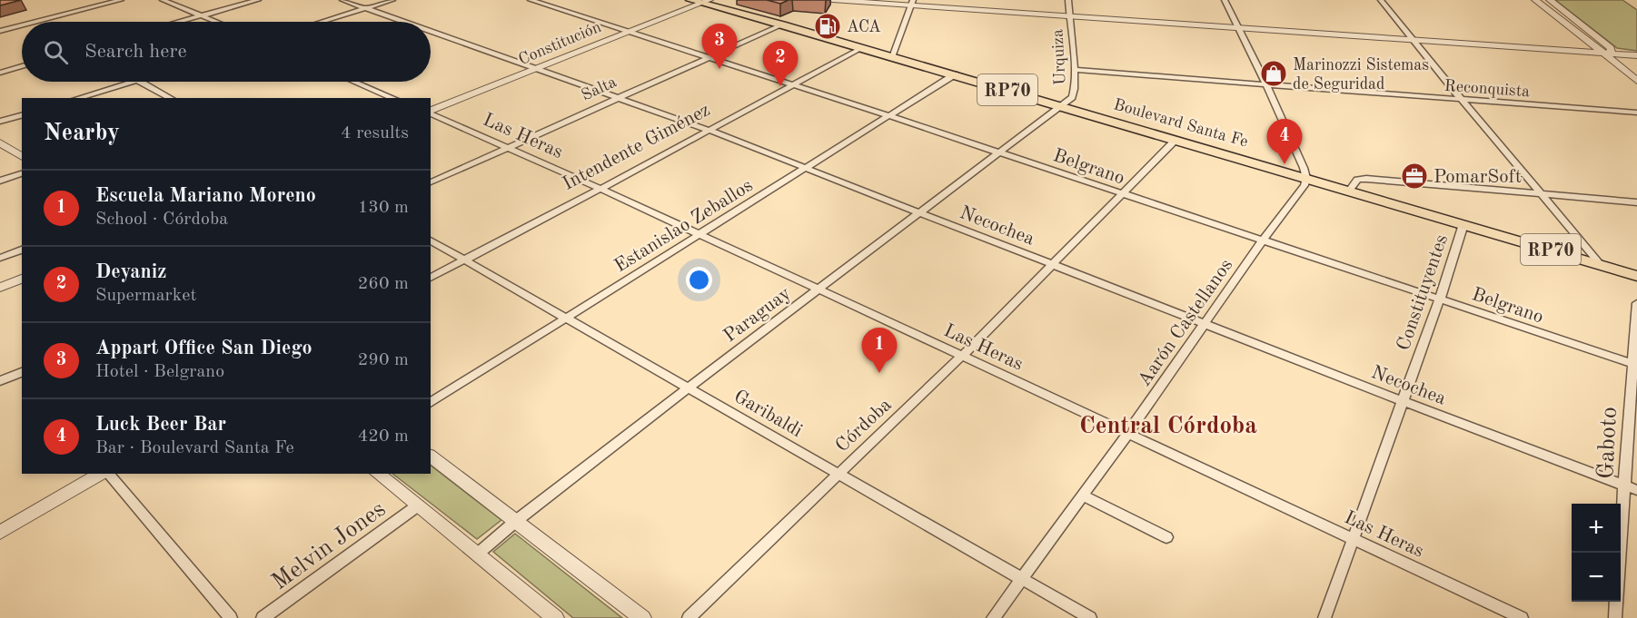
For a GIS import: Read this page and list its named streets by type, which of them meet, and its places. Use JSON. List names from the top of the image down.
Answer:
{
  "streets": {
    "main road": ["RP70", "Boulevard Santa Fe"],
    "street": [
      "Constitución",
      "Urquiza",
      "Salta",
      "Reconquista",
      "Las Heras",
      "Intendente Giménez",
      "Belgrano",
      "Estanislao Zeballos",
      "Necochea",
      "Constituyentes",
      "Paraguay",
      "Aarón Castellanos",
      "Garibaldi",
      "Córdoba",
      "Gaboto",
      "Melvin Jones"
    ]
  },
  "crossings": [
    ["Constitución", "Boulevard Santa Fe"],
    ["Constitución", "Belgrano"],
    ["Constitución", "Necochea"],
    ["Urquiza", "Reconquista"],
    ["Urquiza", "Boulevard Santa Fe"],
    ["Urquiza", "Paraguay"],
    ["Salta", "Boulevard Santa Fe"],
    ["Salta", "Las Heras"],
    ["Salta", "Belgrano"],
    ["Salta", "Necochea"],
    ["Boulevard Santa Fe", "Intendente Giménez"],
    ["Boulevard Santa Fe", "Estanislao Zeballos"],
    ["Boulevard Santa Fe", "Constituyentes"],
    ["Boulevard Santa Fe", "Paraguay"],
    ["Boulevard Santa Fe", "Aarón Castellanos"],
    ["Boulevard Santa Fe", "Córdoba"],
    ["Las Heras", "Intendente Giménez"],
    ["Las Heras", "Estanislao Zeballos"],
    ["Las Heras", "Constituyentes"],
    ["Las Heras", "Paraguay"],
    ["Las Heras", "Aarón Castellanos"],
    ["Las Heras", "Córdoba"],
    ["Intendente Giménez", "Belgrano"],
    ["Intendente Giménez", "Necochea"],
    ["Intendente Giménez", "Garibaldi"],
    ["Belgrano", "Estanislao Zeballos"],
    ["Belgrano", "Constituyentes"],
    ["Belgrano", "Paraguay"],
    ["Belgrano", "Aarón Castellanos"],
    ["Belgrano", "Córdoba"],
    ["Belgrano", "Gaboto"],
    ["Estanislao Zeballos", "Necochea"],
    ["Estanislao Zeballos", "Garibaldi"],
    ["Necochea", "Constituyentes"],
    ["Necochea", "Paraguay"],
    ["Necochea", "Aarón Castellanos"],
    ["Necochea", "Córdoba"],
    ["Necochea", "Gaboto"],
    ["Paraguay", "Garibaldi"],
    ["Aarón Castellanos", "Garibaldi"],
    ["Garibaldi", "Córdoba"]
  ],
  "districts": ["Central Córdoba"],
  "places": {
    "fuel station": ["ACA"],
    "shop": ["Marinozzi Sistemas de Seguridad"],
    "office": ["PomarSoft"]
  },
  "page": {
    "search": "Search here",
    "pins": [
      "3",
      "2",
      "4",
      "1"
    ],
    "heading": ["Nearby", "4 results"],
    "list": [
      {
        "mark": "1",
        "name": "Escuela Mariano Moreno",
        "note": "School · Córdoba",
        "value": "130 m"
      },
      {
        "mark": "2",
        "name": "Deyaniz",
        "note": "Supermarket",
        "value": "260 m"
      },
      {
        "mark": "3",
        "name": "Appart Office San Diego",
        "note": "Hotel · Belgrano",
        "value": "290 m"
      },
      {
        "mark": "4",
        "name": "Luck Beer Bar",
        "note": "Bar · Boulevard Santa Fe",
        "value": "420 m"
      }
    ],
    "map_buttons": ["+", "−"]
  }
}
